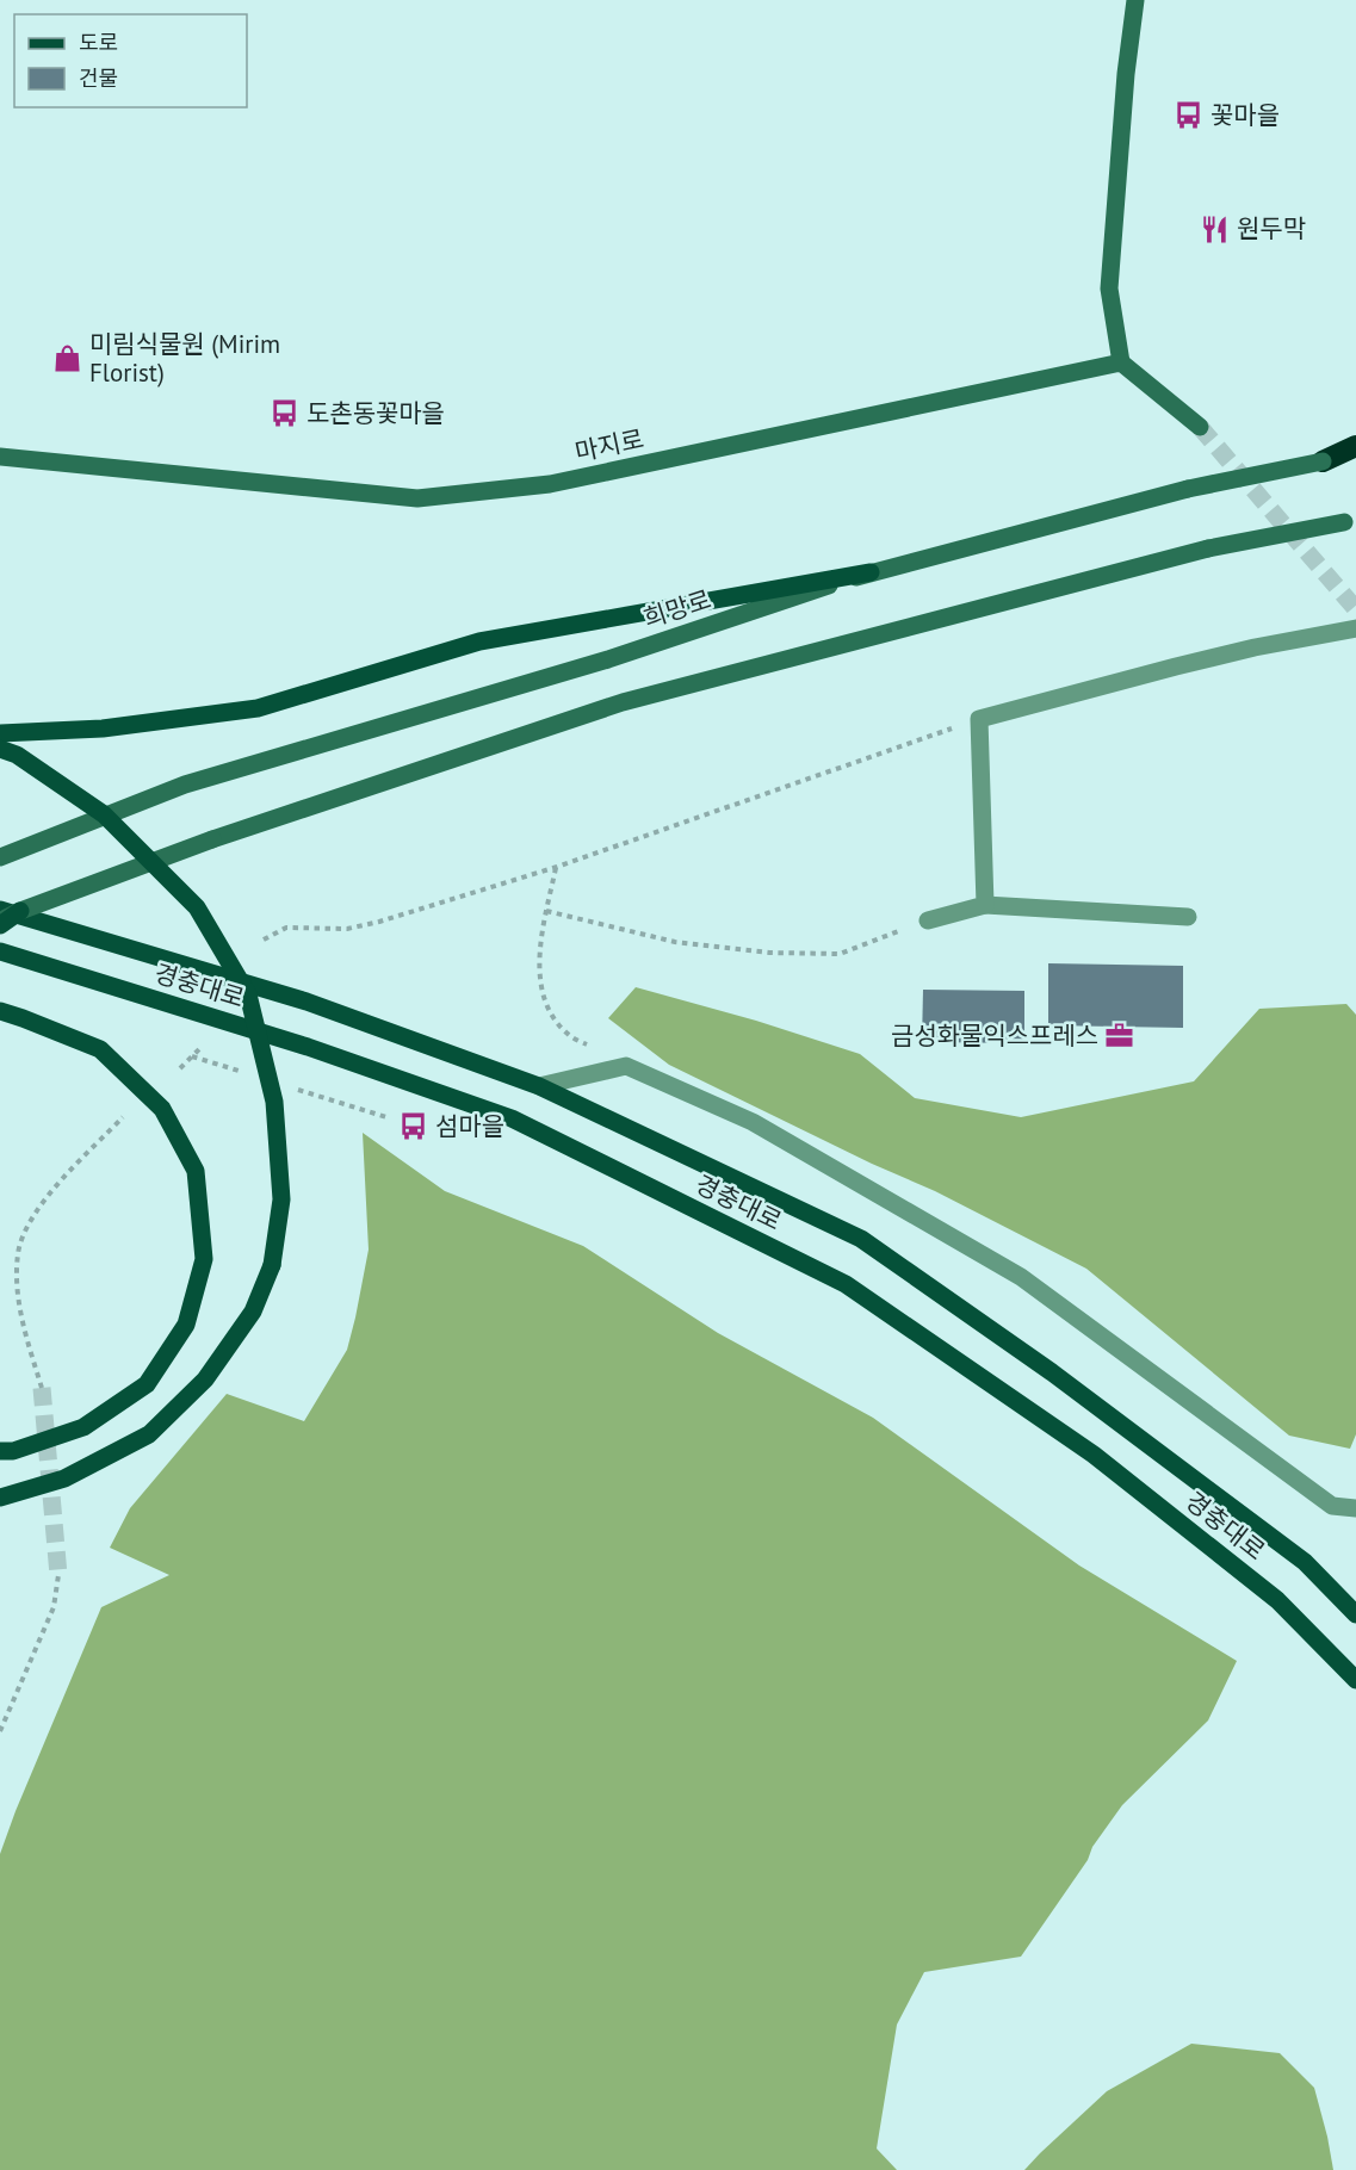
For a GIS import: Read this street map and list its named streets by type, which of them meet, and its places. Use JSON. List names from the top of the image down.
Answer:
{
  "streets": {
    "main road": ["마지로", "희망로", "경충대로"]
  },
  "places": {
    "bus stop": ["꽃마을", "도촌동꽃마을", "섬마을"],
    "restaurant": ["원두막"],
    "shop": ["미림식물원 (Mirim Florist)"],
    "office": ["금성화물익스프레스"]
  },
  "legend": ["도로", "건물"]
}
